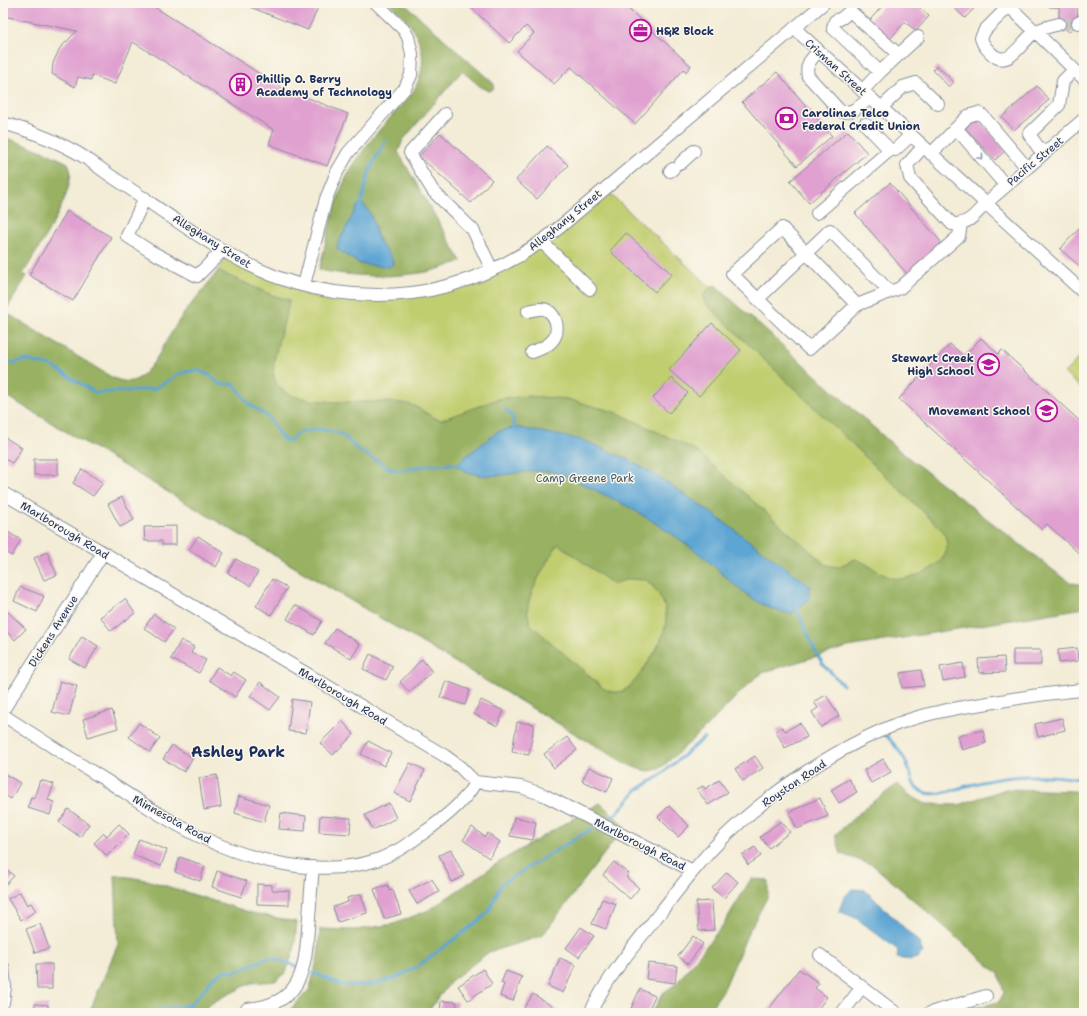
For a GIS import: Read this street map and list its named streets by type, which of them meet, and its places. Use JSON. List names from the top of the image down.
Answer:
{
  "streets": {
    "street": [
      "Crisman Street",
      "Pacific Street",
      "Alleghany Street",
      "Marlborough Road",
      "Dickens Avenue",
      "Royston Road",
      "Minnesota Road"
    ]
  },
  "crossings": [
    ["Crisman Street", "Pacific Street"],
    ["Crisman Street", "Alleghany Street"],
    ["Marlborough Road", "Dickens Avenue"],
    ["Marlborough Road", "Royston Road"],
    ["Marlborough Road", "Minnesota Road"]
  ],
  "districts": ["Ashley Park"],
  "parks": ["Camp Greene Park"],
  "places": {
    "office": ["H&R Block"],
    "building": ["Phillip O. Berry Academy of Technology"],
    "bank": ["Carolinas Telco Federal Credit Union"],
    "school or university": ["Stewart Creek High School", "Movement School"]
  }
}
